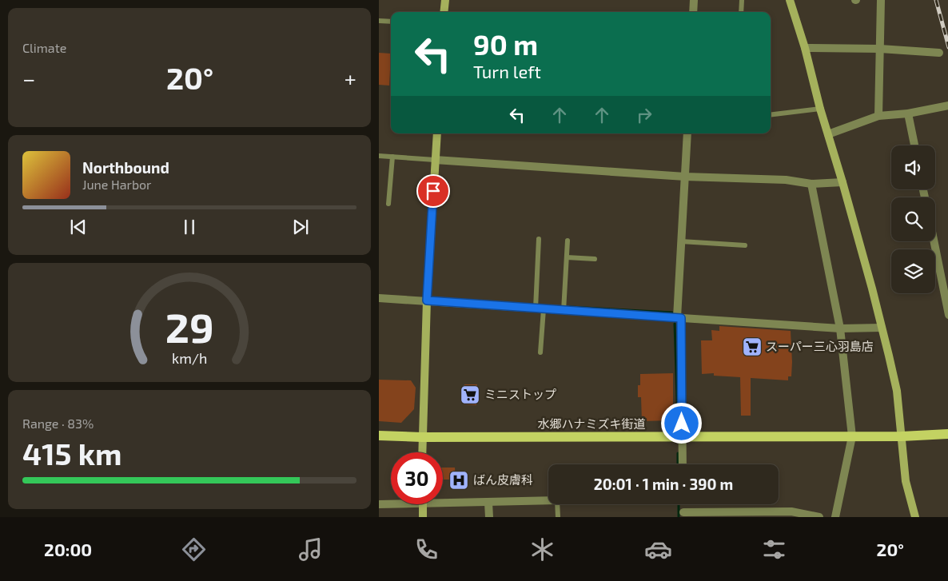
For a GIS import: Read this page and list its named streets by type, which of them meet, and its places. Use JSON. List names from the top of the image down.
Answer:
{
  "streets": {
    "main road": ["水郷ハナミズキ街道"]
  },
  "places": {
    "supermarket": ["スーパー三心羽島店", "ミニストップ"],
    "hospital": ["ばん皮膚科"]
  },
  "page": {
    "tile": [
      "Climate",
      ["Range · 83%", "415 km"]
    ],
    "turn": ["90 m", "Turn left"],
    "heat": ["−", "20°", "+"],
    "song": ["Northbound", "June Harbor"],
    "limit": "30",
    "trip": "20:01 · 1 min · 390 m",
    "tabs": ["20:00", "20°"],
    "gauge": ["29", "km/h"]
  }
}
